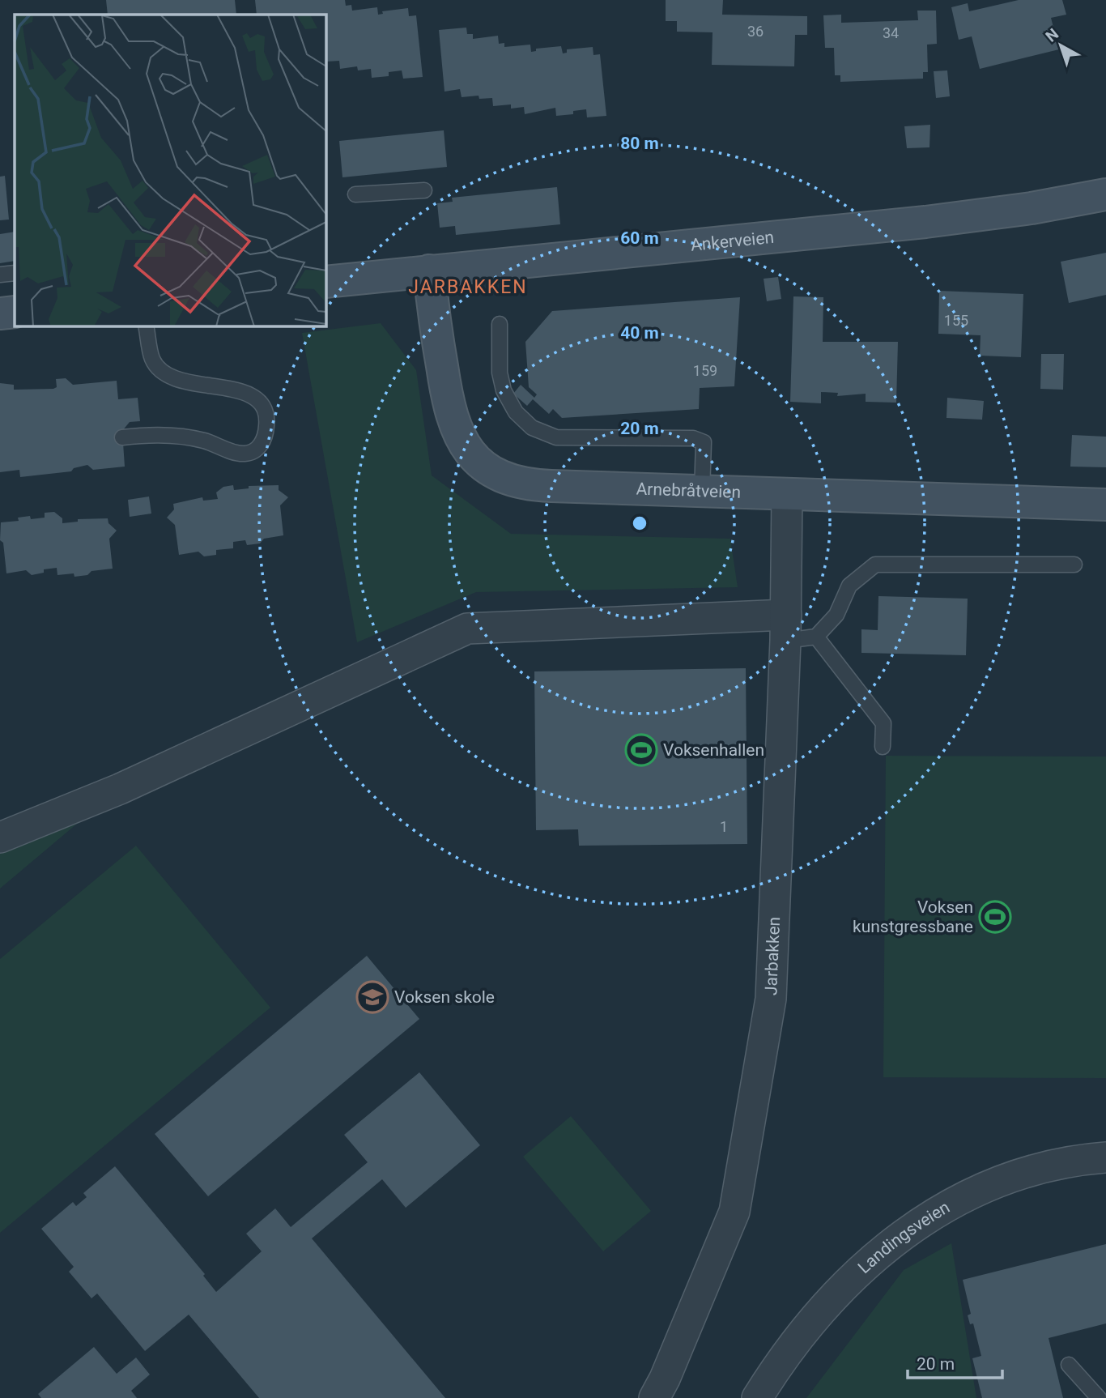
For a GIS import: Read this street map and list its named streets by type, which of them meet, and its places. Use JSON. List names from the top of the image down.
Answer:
{
  "streets": {
    "street": [
      "Ankerveien",
      "Arnebråtveien",
      "Jarbakken",
      "Landingsveien"
    ]
  },
  "crossings": [
    ["Ankerveien", "Arnebråtveien"],
    ["Arnebråtveien", "Jarbakken"]
  ],
  "districts": ["JARBAKKEN"],
  "places": {
    "sports": ["Voksenhallen", "Voksen kunstgressbane"],
    "school or university": ["Voksen skole"]
  },
  "house_numbers": [
    "36",
    "34",
    "155",
    "159",
    "1"
  ],
  "scale_bar": "20 m",
  "north": "top left",
  "rings": [
    "80 m",
    "60 m",
    "40 m",
    "20 m"
  ]
}
